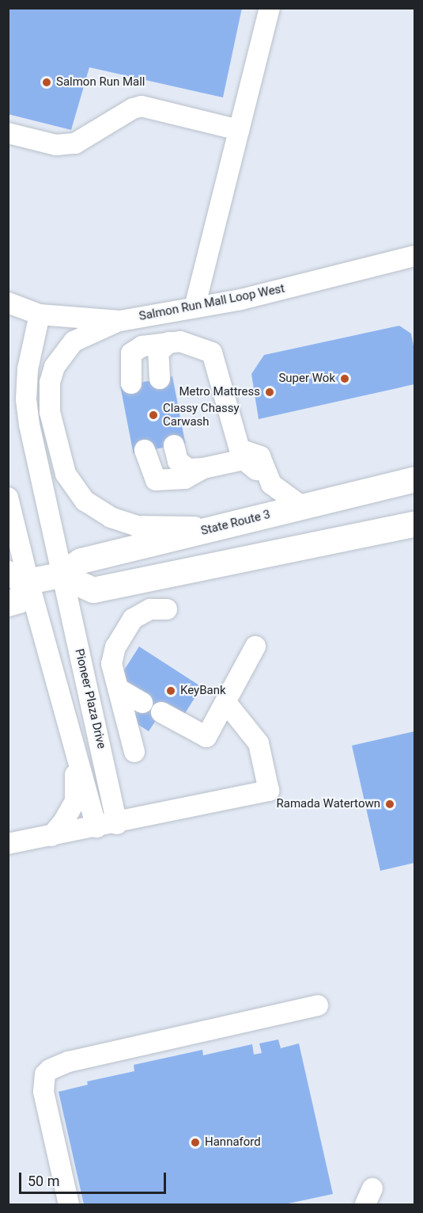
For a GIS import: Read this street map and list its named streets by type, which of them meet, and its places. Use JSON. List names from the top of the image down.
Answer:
{
  "streets": {
    "main road": ["State Route 3"],
    "street": ["Salmon Run Mall Loop West", "Pioneer Plaza Drive"]
  },
  "crossings": [
    ["Salmon Run Mall Loop West", "Pioneer Plaza Drive"],
    ["State Route 3", "Pioneer Plaza Drive"]
  ],
  "places": [
    "Salmon Run Mall",
    "Super Wok",
    "Metro Mattress",
    "Classy Chassy Carwash",
    "KeyBank",
    "Ramada Watertown",
    "Hannaford"
  ],
  "scale_bar": "50 m"
}
